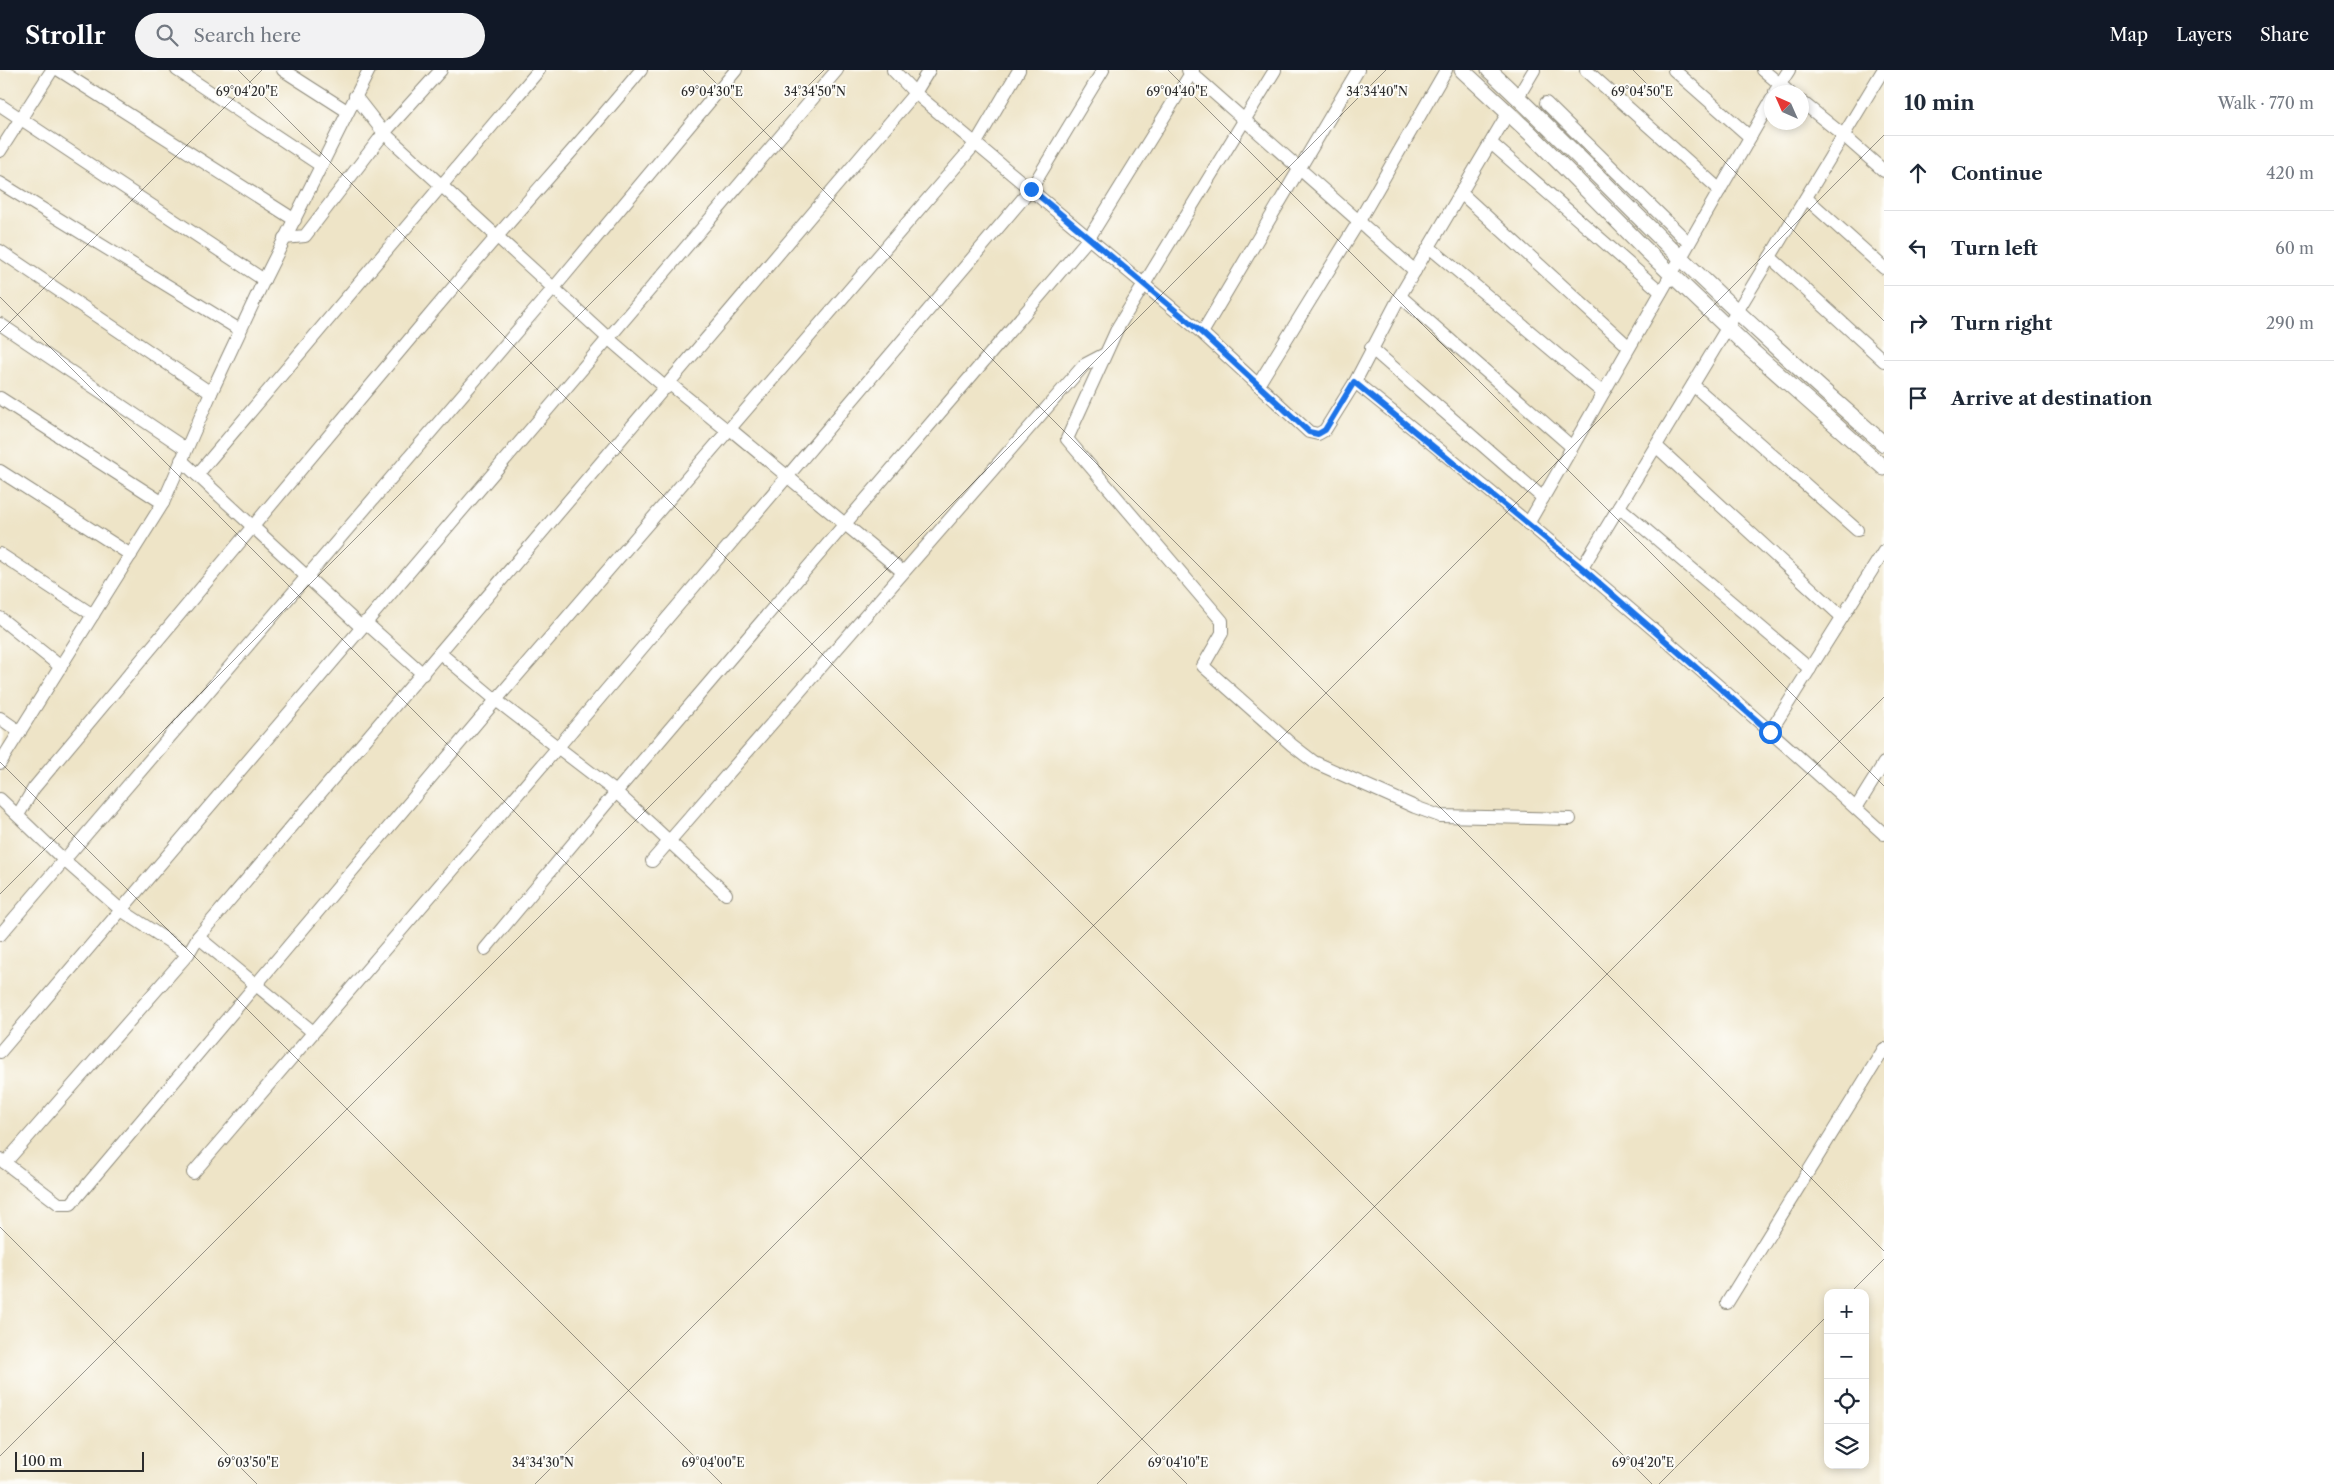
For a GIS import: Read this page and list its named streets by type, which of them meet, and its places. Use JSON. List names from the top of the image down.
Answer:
{
  "scale_bar": "100 m",
  "north": "top left",
  "page": {
    "header": "Strollr",
    "search": "Search here",
    "nav": ["Map", "Layers", "Share"],
    "heading": ["10 min", "Walk · 770 m"],
    "list": [
      ["Continue", "420 m"],
      ["Turn left", "60 m"],
      ["Turn right", "290 m"],
      "Arrive at destination"
    ],
    "map_buttons": ["+", "−"],
    "scale": "100 m"
  },
  "coordinates": [
    "69°04'50\"E",
    "69°04'20\"E",
    "69°04'30\"E",
    "34°34'50\"N",
    "69°04'40\"E",
    "34°34'40\"N",
    "69°03'50\"E",
    "34°34'30\"N",
    "69°04'00\"E",
    "69°04'10\"E"
  ]
}
